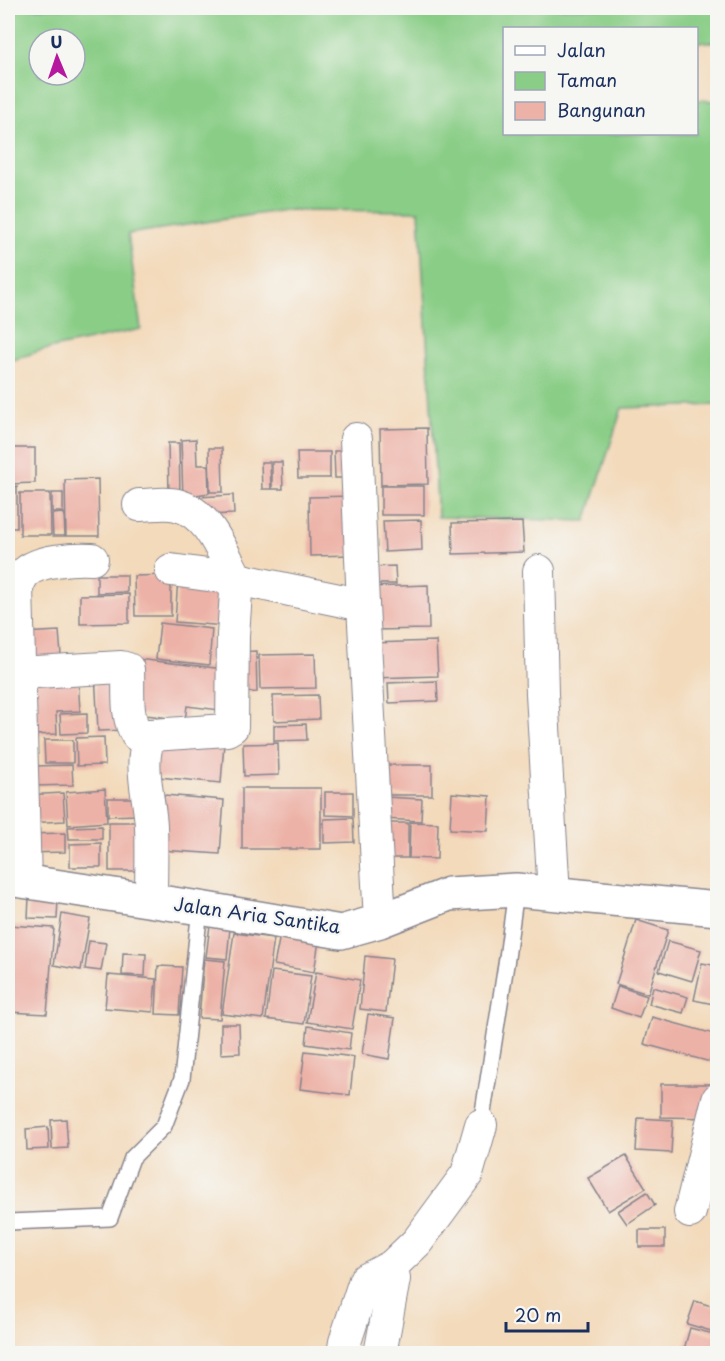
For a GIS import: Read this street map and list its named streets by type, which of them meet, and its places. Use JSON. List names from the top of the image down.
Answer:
{
  "streets": {
    "street": ["Jalan Aria Santika"]
  },
  "legend": ["Jalan", "Taman", "Bangunan"],
  "scale_bar": "20 m",
  "north": "top"
}
